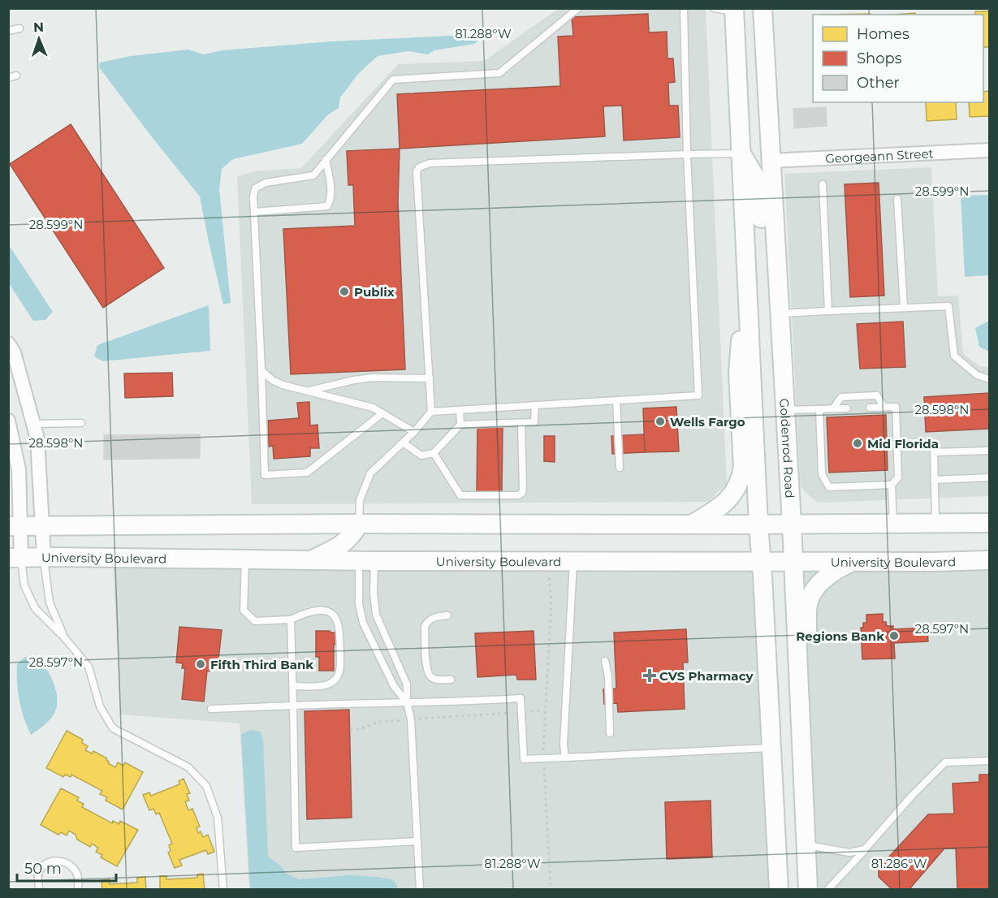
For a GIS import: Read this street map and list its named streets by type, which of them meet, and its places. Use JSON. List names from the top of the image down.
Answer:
{
  "streets": {
    "main road": ["Goldenrod Road", "University Boulevard"],
    "street": ["Georgeann Street"]
  },
  "crossings": [
    ["Georgeann Street", "Goldenrod Road"],
    ["Goldenrod Road", "University Boulevard"]
  ],
  "places": {
    "other": [
      "Publix",
      "Wells Fargo",
      "Mid Florida",
      "Regions Bank",
      "Fifth Third Bank"
    ],
    "health": ["CVS Pharmacy"]
  },
  "legend": ["Homes", "Shops", "Other"],
  "scale_bar": "50 m",
  "north": "top",
  "coordinates": [
    "81.288°W",
    "28.599°N",
    "28.598°N",
    "28.597°N",
    "81.286°W"
  ]
}
